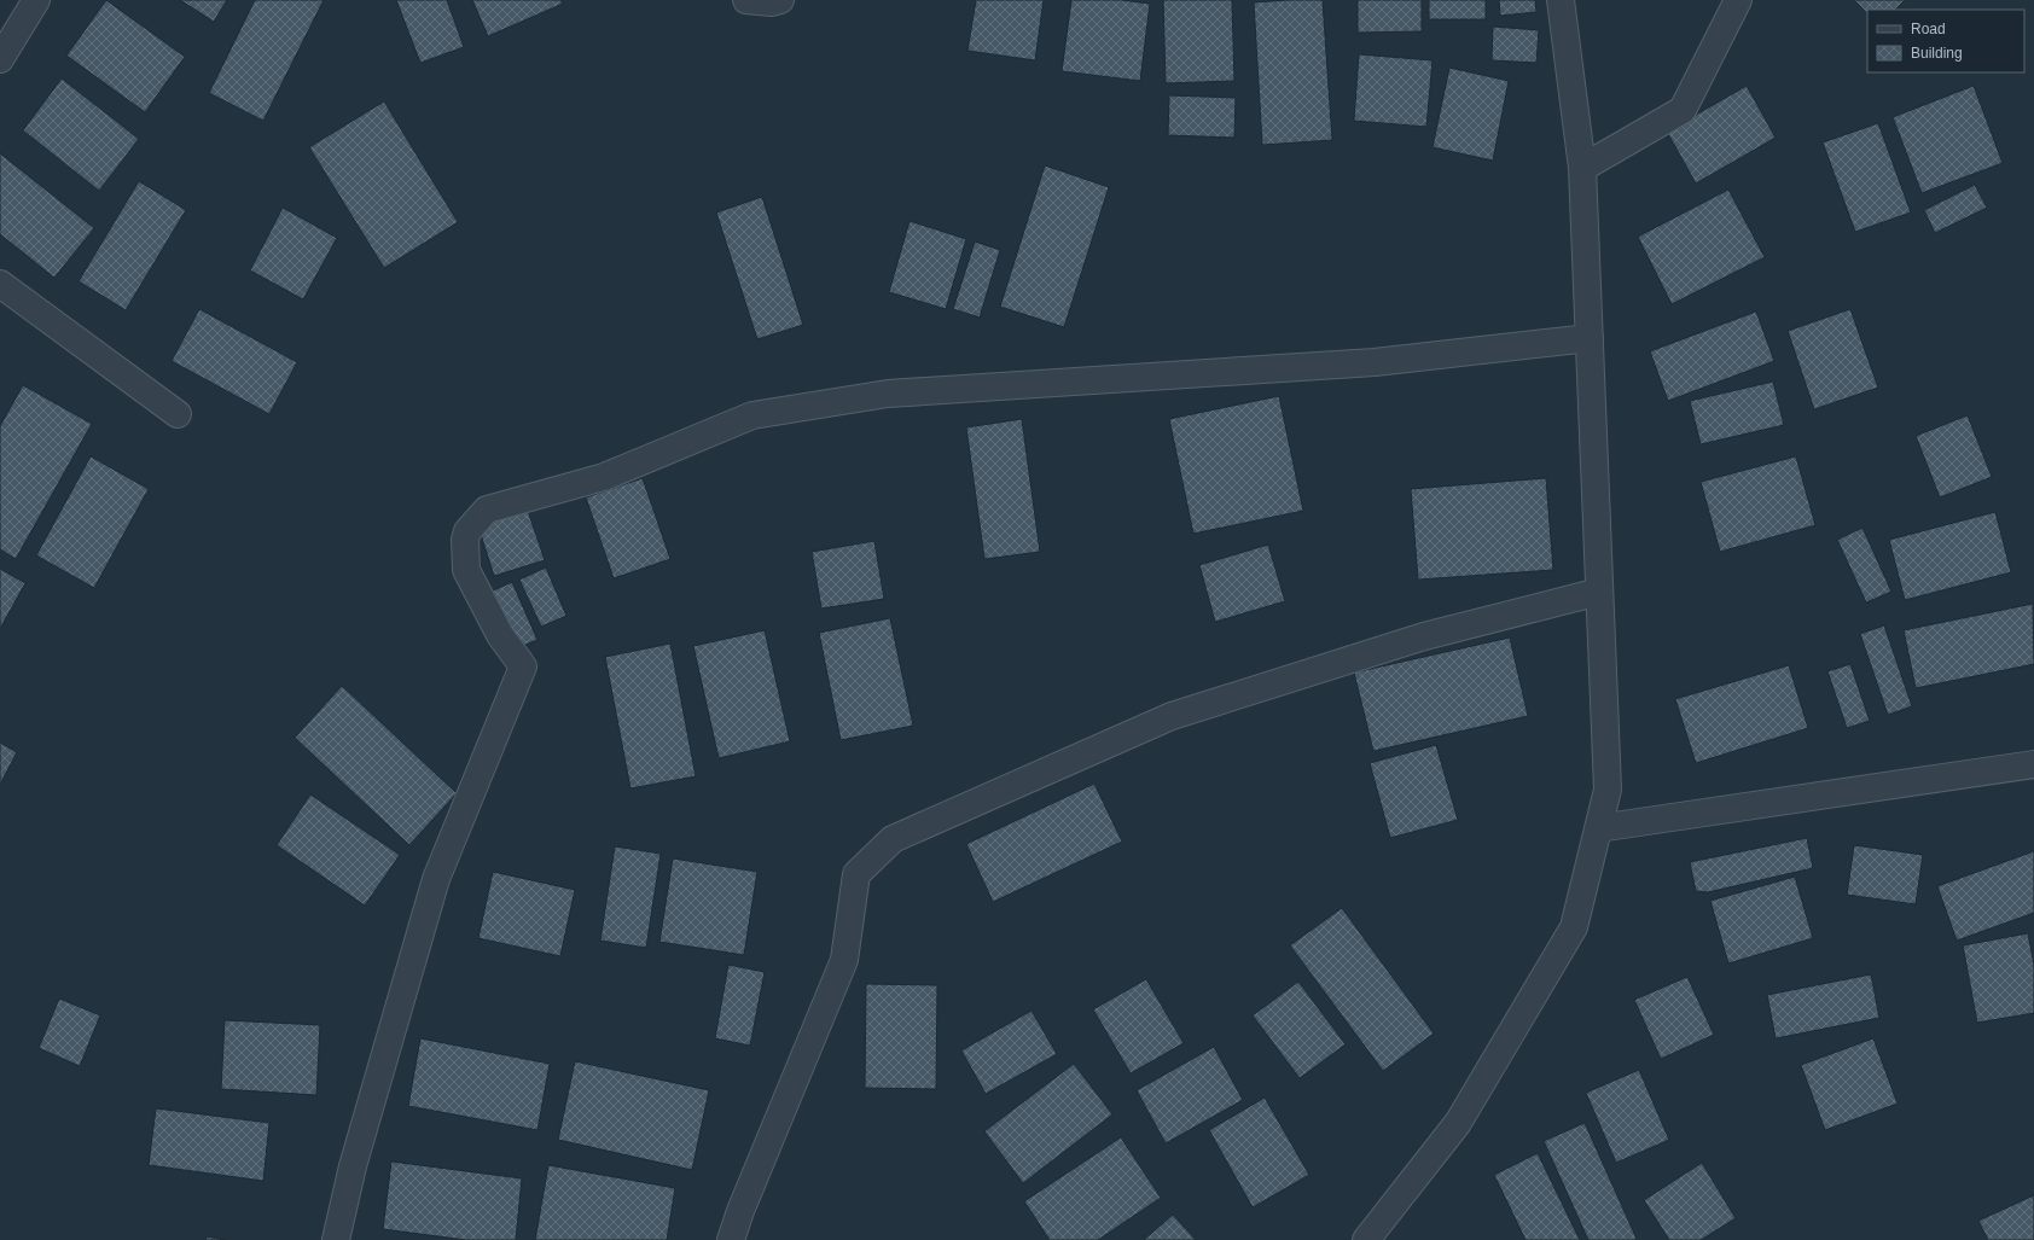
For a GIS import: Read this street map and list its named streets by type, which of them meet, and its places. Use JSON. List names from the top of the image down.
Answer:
{
  "legend": ["Road", "Building"]
}
